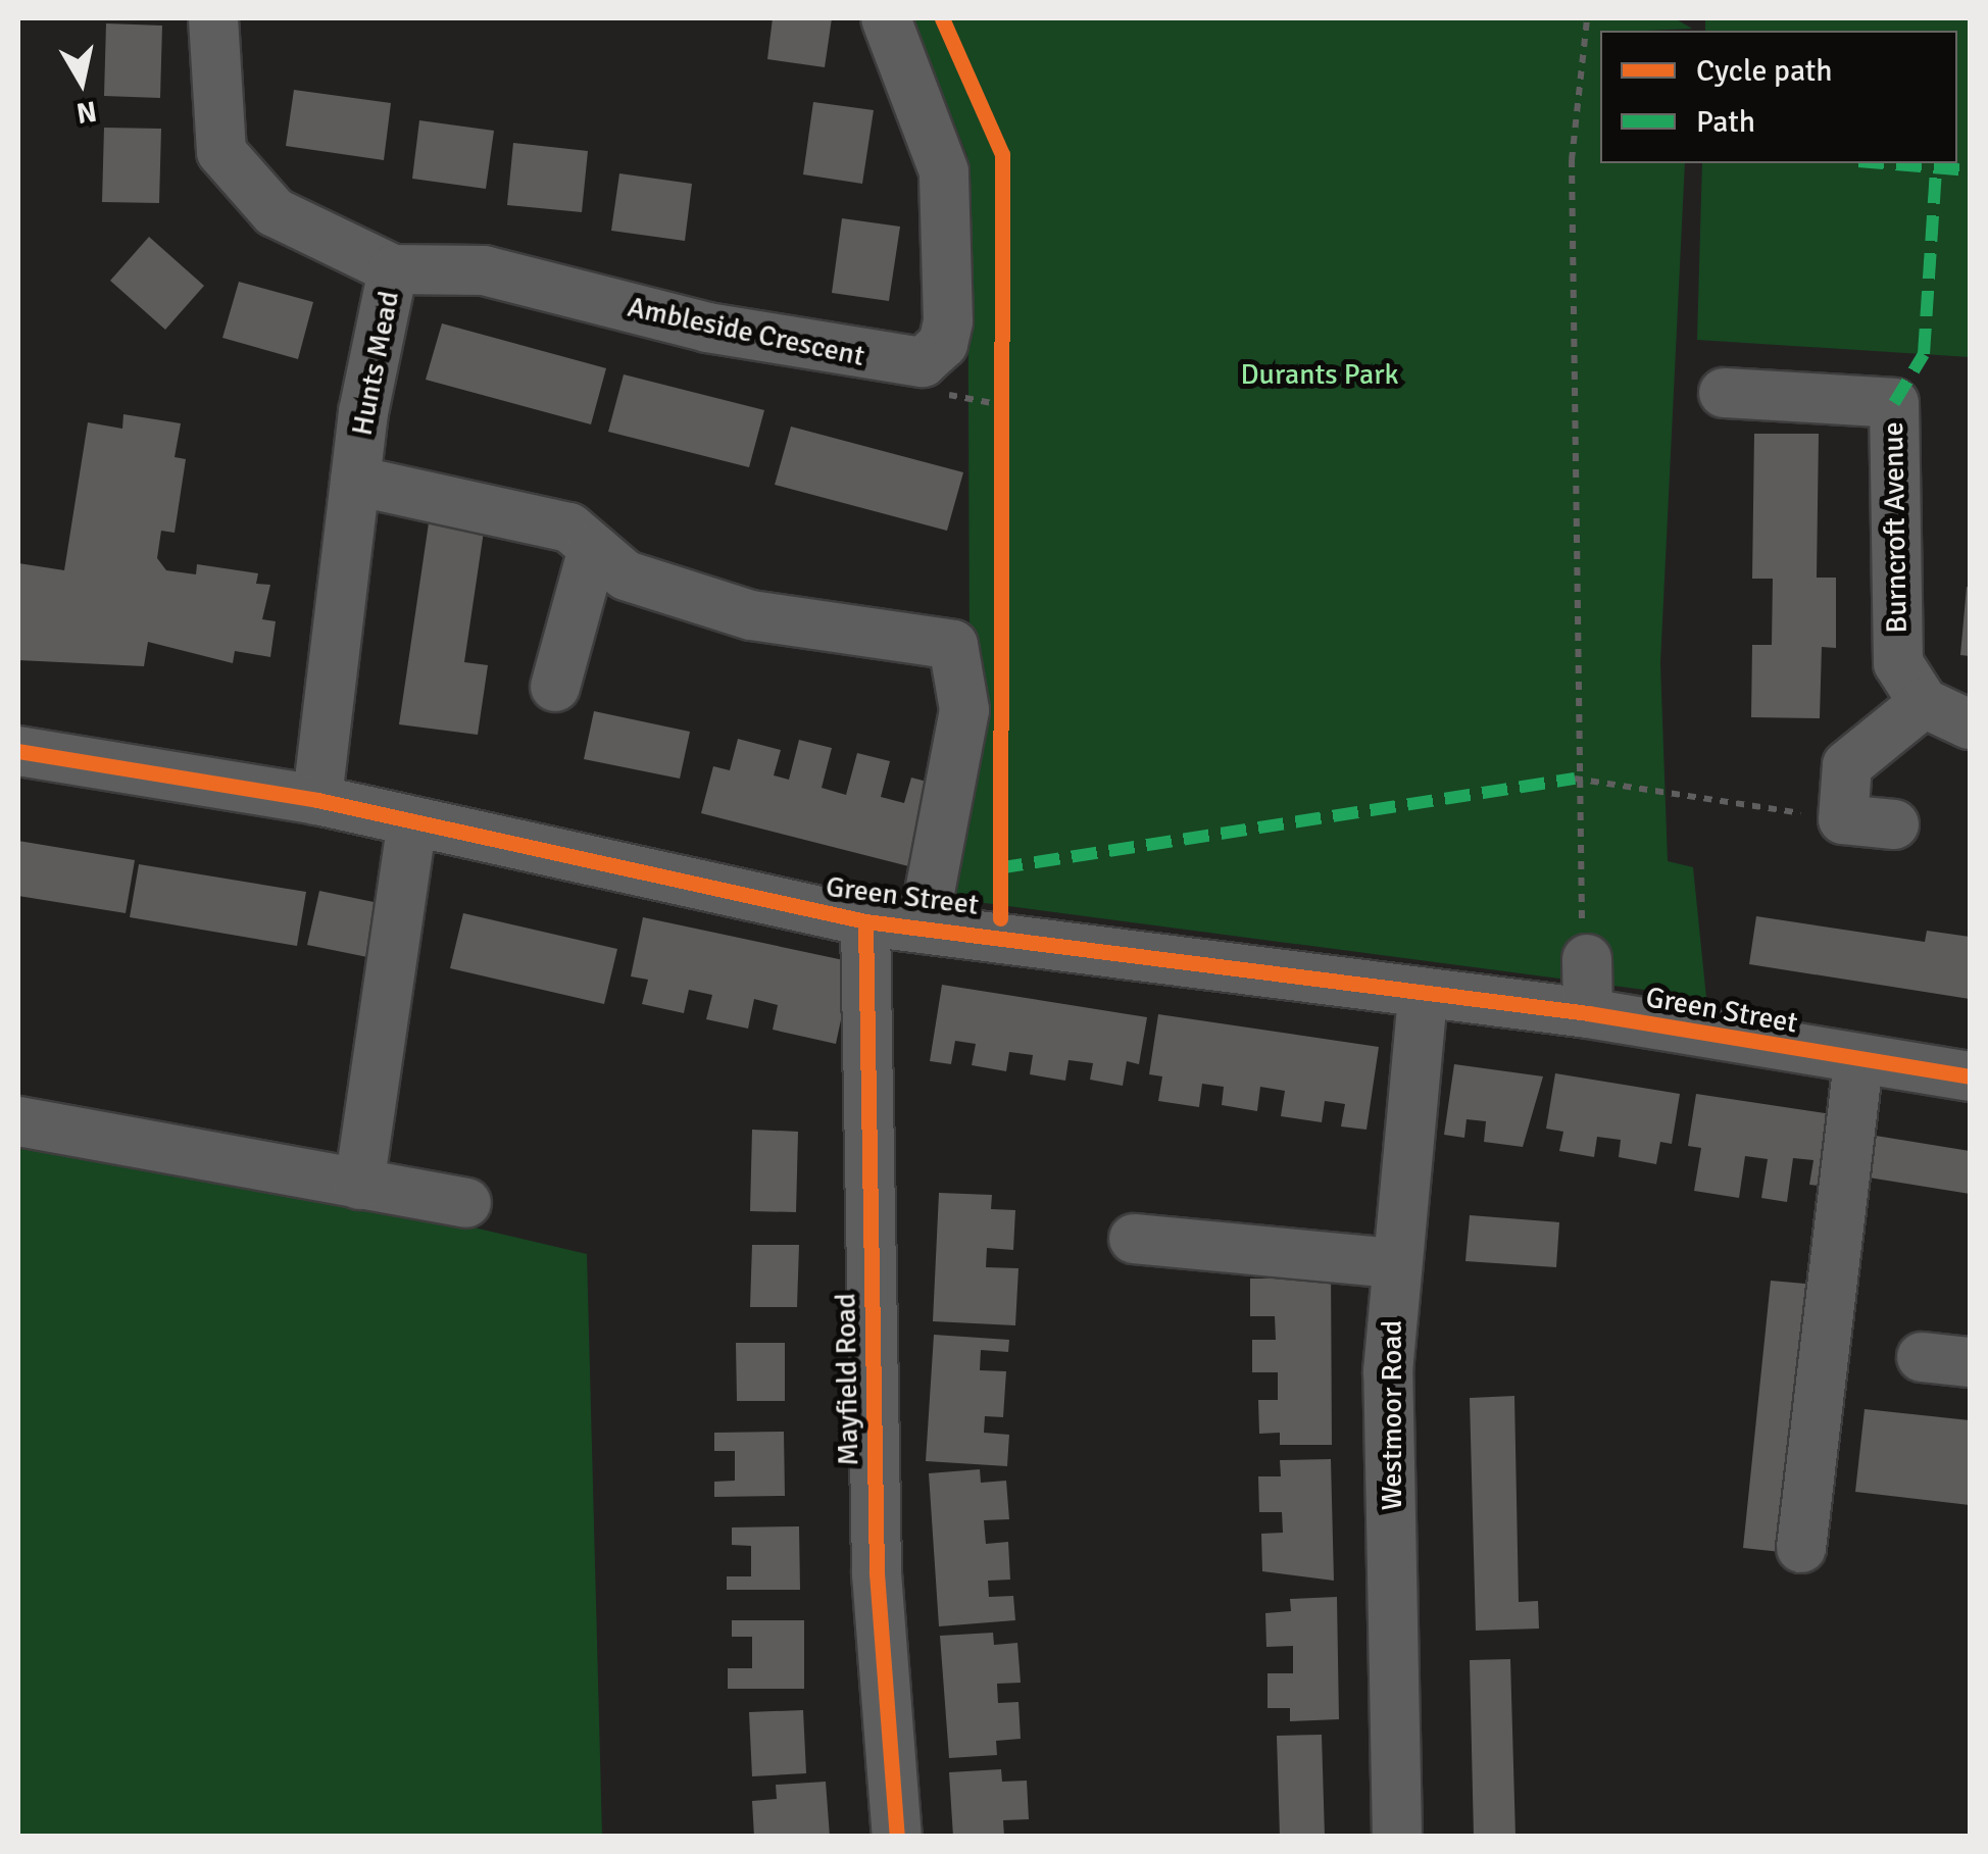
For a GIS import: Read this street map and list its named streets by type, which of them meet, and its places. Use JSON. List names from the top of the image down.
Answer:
{
  "streets": {
    "street": [
      "Ambleside Crescent",
      "Hunts Mead",
      "Burncroft Avenue",
      "Green Street",
      "Mayfield Road",
      "Westmoor Road"
    ]
  },
  "crossings": [
    ["Ambleside Crescent", "Hunts Mead"],
    ["Hunts Mead", "Green Street"],
    ["Green Street", "Mayfield Road"],
    ["Green Street", "Westmoor Road"]
  ],
  "parks": ["Durants Park"],
  "legend": ["Cycle path", "Path"],
  "north": "bottom"
}
